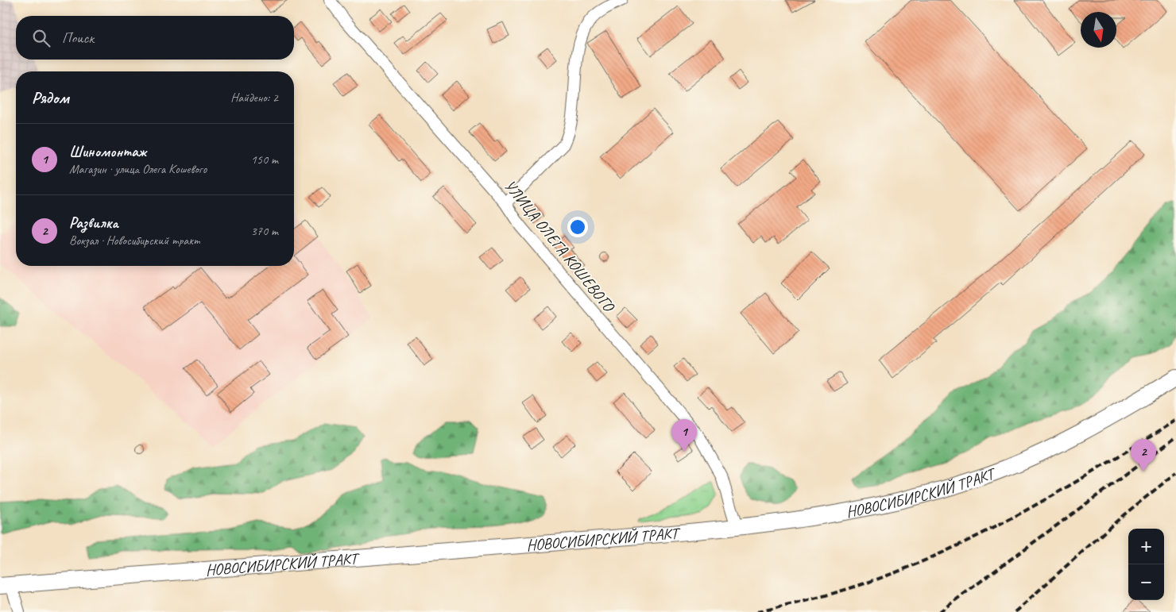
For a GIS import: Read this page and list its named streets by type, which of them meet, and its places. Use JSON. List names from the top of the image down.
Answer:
{
  "streets": {
    "main road": ["НОВОСИБИРСКИЙ ТРАКТ"],
    "street": ["УЛИЦА ОЛЕГА КОШЕВОГО"]
  },
  "crossings": [
    ["УЛИЦА ОЛЕГА КОШЕВОГО", "НОВОСИБИРСКИЙ ТРАКТ"]
  ],
  "north": "bottom",
  "page": {
    "search": "Поиск",
    "heading": ["Рядом", "Найдено: 2"],
    "list": [
      {
        "mark": "1",
        "name": "Шиномонтаж",
        "note": "Магазин · улица Олега Кошевого",
        "value": "150 m"
      },
      {
        "mark": "2",
        "name": "Развилка",
        "note": "Вокзал · Новосибирский тракт",
        "value": "370 m"
      }
    ],
    "pins": ["1", "2"],
    "map_buttons": ["+", "−"]
  }
}
